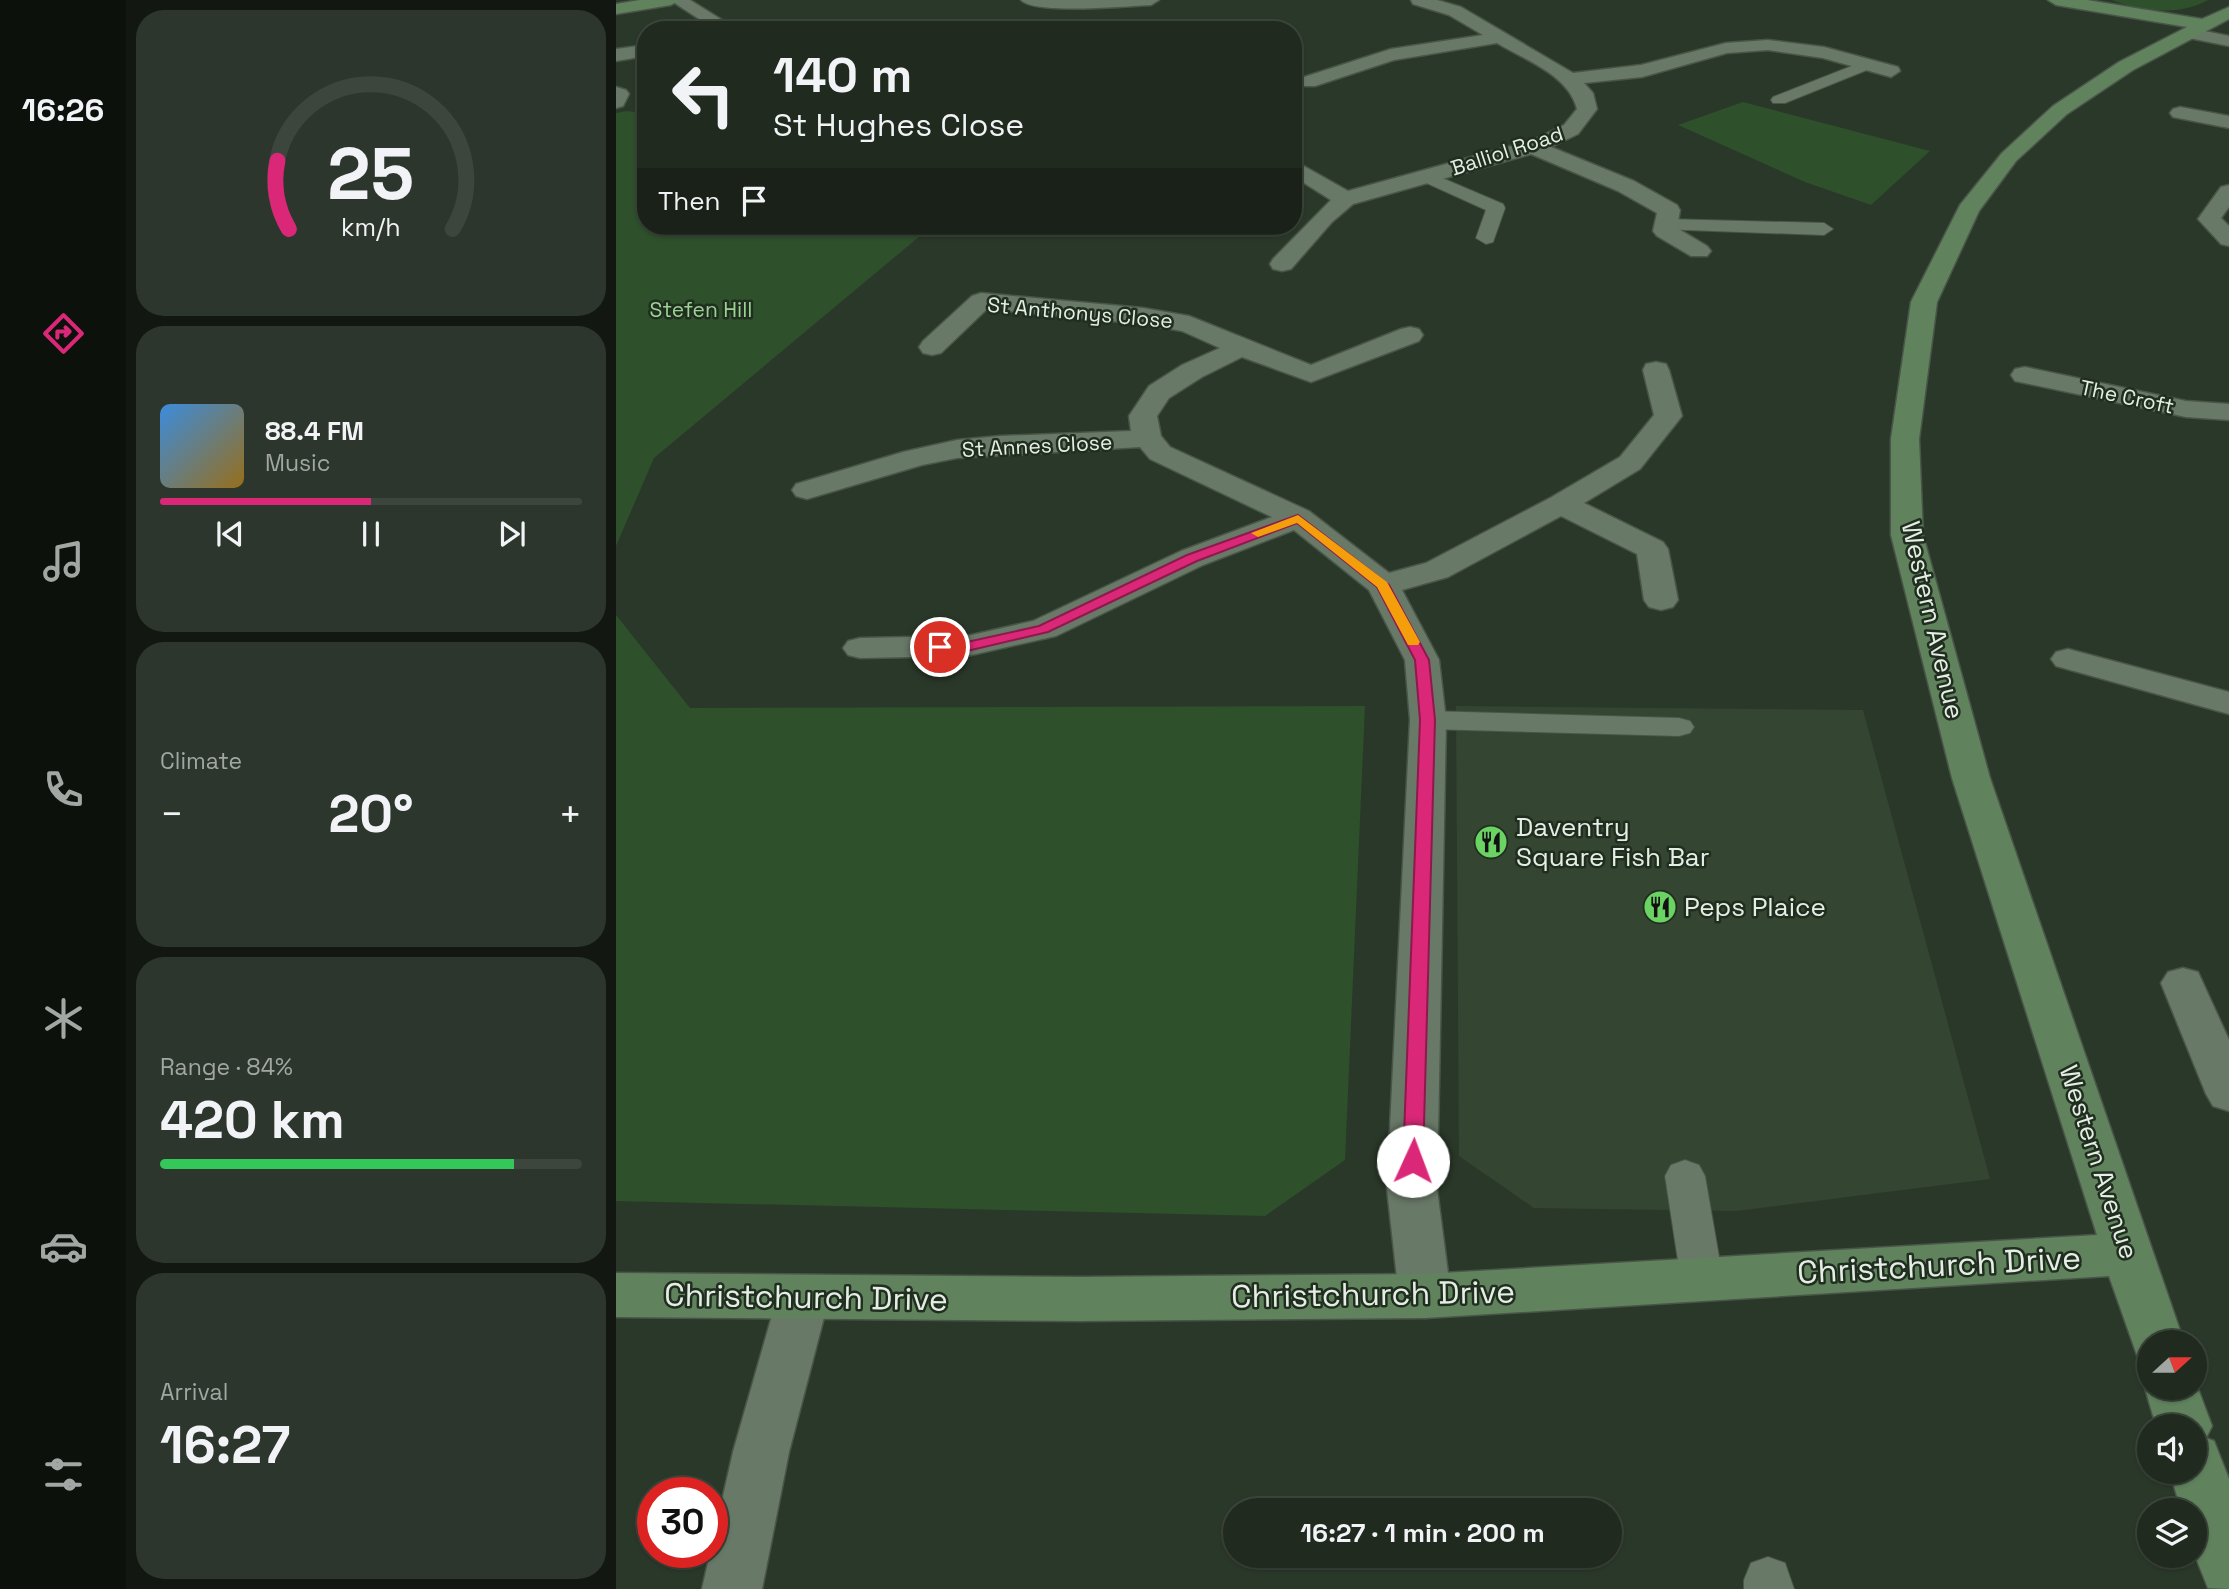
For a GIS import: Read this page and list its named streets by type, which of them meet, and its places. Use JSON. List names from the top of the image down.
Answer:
{
  "streets": {
    "street": [
      "Balliol Road",
      "St Anthonys Close",
      "The Croft",
      "St Annes Close",
      "Western Avenue",
      "Christchurch Drive"
    ]
  },
  "crossings": [
    ["Western Avenue", "Christchurch Drive"]
  ],
  "parks": ["Stefen Hill"],
  "places": {
    "restaurant": ["Daventry Square Fish Bar", "Peps Plaice"]
  },
  "north": "right",
  "page": {
    "tabs": "16:26",
    "turn": ["140 m", "St Hughes Close"],
    "then": "Then",
    "song": ["88.4 FM", "Music"],
    "tile": [
      "Climate",
      ["Range · 84%", "420 km"],
      ["Arrival", "16:27"]
    ],
    "heat": ["−", "20°", "+"],
    "limit": "30",
    "trip": "16:27 · 1 min · 200 m",
    "gauge": ["25", "km/h"]
  }
}
